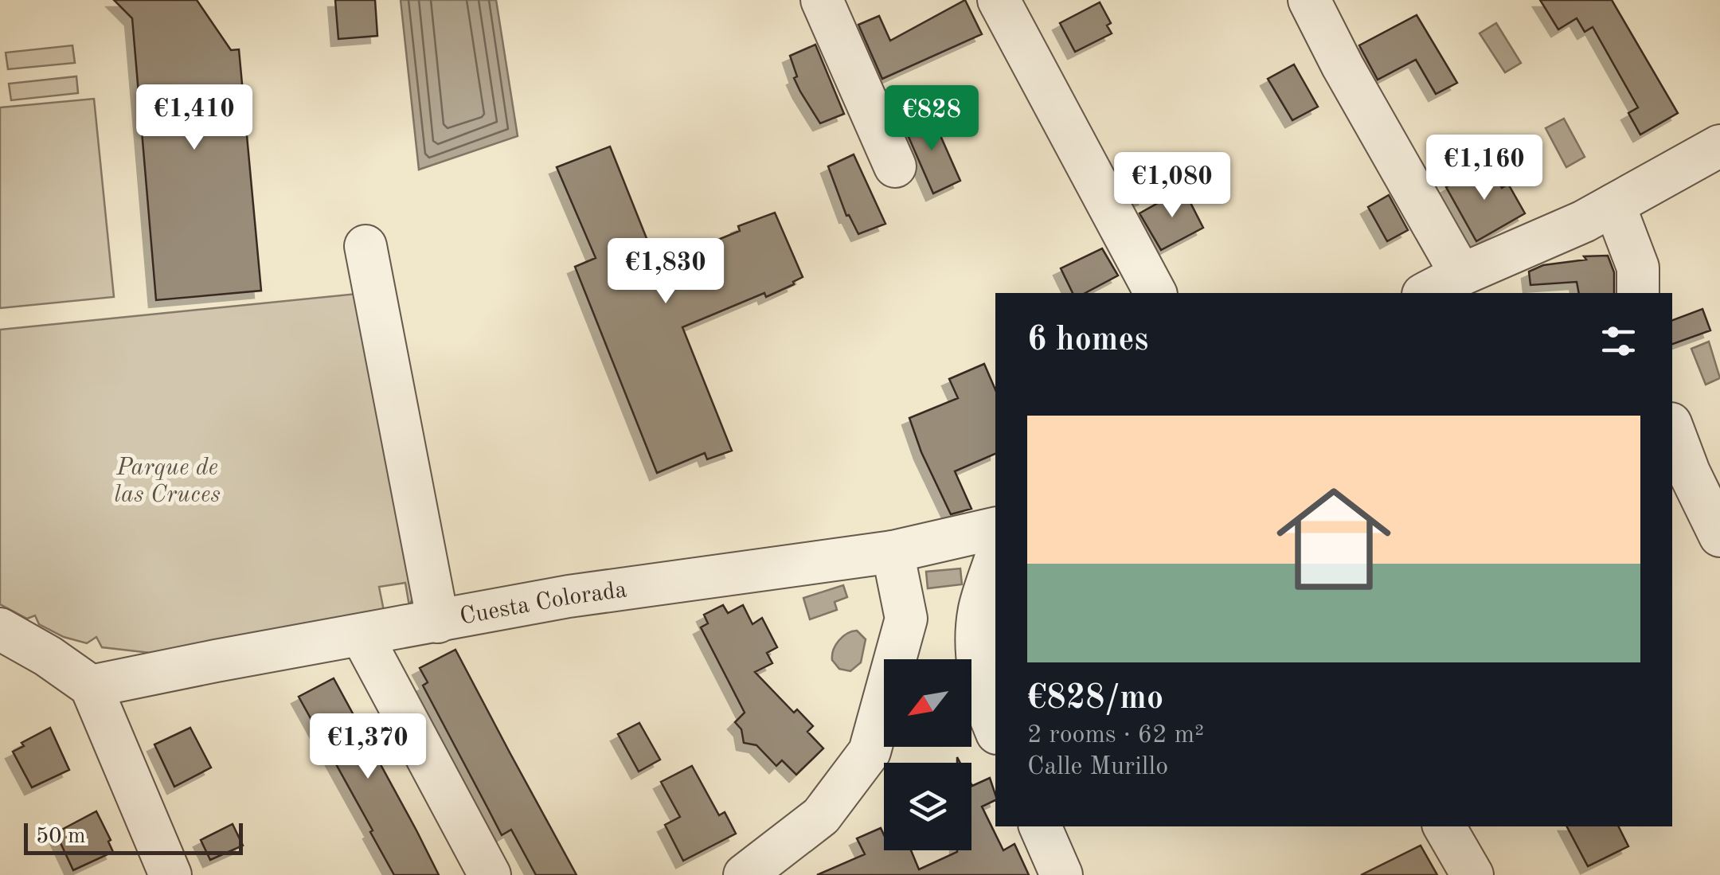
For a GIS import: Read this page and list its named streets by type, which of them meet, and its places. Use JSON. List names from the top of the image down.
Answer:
{
  "streets": {
    "street": ["Cuesta Colorada"]
  },
  "parks": ["Parque de las Cruces"],
  "scale_bar": "50 m",
  "north": "bottom left",
  "page": {
    "price": [
      "€1,410",
      "€828",
      "€1,160",
      "€1,080",
      "€1,830",
      "€1,370"
    ],
    "heading": "6 homes",
    "list": [
      {
        "name": "€828/mo",
        "note": "2 rooms · 62 m² · Calle Murillo"
      }
    ],
    "scale": "50 m"
  }
}
